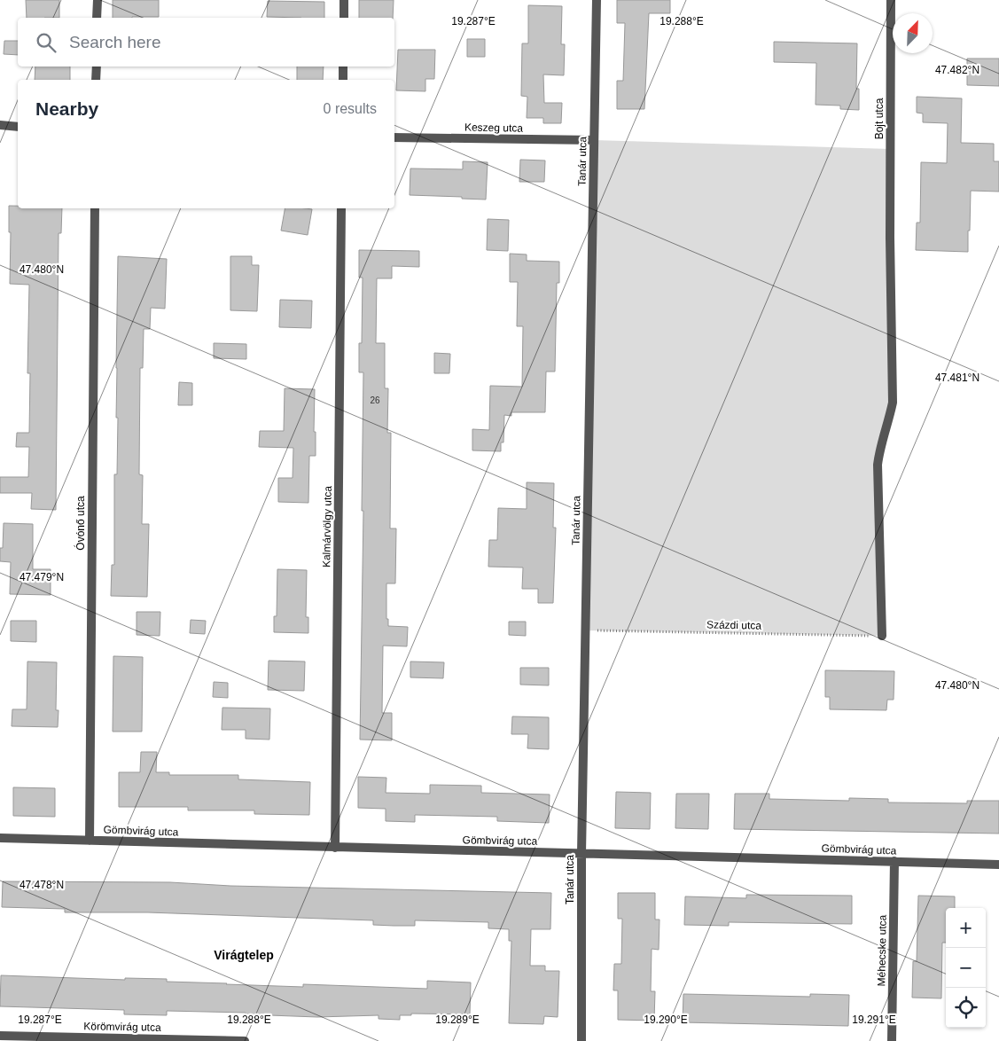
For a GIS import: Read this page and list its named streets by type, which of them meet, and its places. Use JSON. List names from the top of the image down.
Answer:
{
  "streets": {
    "street": [
      "Bojt utca",
      "Keszeg utca",
      "Tanár utca",
      "Óvónő utca",
      "Kalmárvölgy utca",
      "Gömbvirág utca",
      "Méhecske utca",
      "Körömvirág utca"
    ],
    "path": ["Százdi utca"]
  },
  "crossings": [
    ["Bojt utca", "Százdi utca"],
    ["Keszeg utca", "Tanár utca"],
    ["Tanár utca", "Százdi utca"],
    ["Tanár utca", "Gömbvirág utca"],
    ["Óvónő utca", "Gömbvirág utca"],
    ["Kalmárvölgy utca", "Gömbvirág utca"],
    ["Gömbvirág utca", "Méhecske utca"]
  ],
  "districts": ["Virágtelep"],
  "house_numbers": ["26"],
  "north": "top right",
  "page": {
    "search": "Search here",
    "heading": ["Nearby", "0 results"],
    "map_buttons": ["+", "−"]
  },
  "coordinates": [
    "19.287°E",
    "19.288°E",
    "47.482°N",
    "47.480°N",
    "47.481°N",
    "47.479°N",
    "47.478°N",
    "19.289°E",
    "19.290°E",
    "19.291°E"
  ]
}
